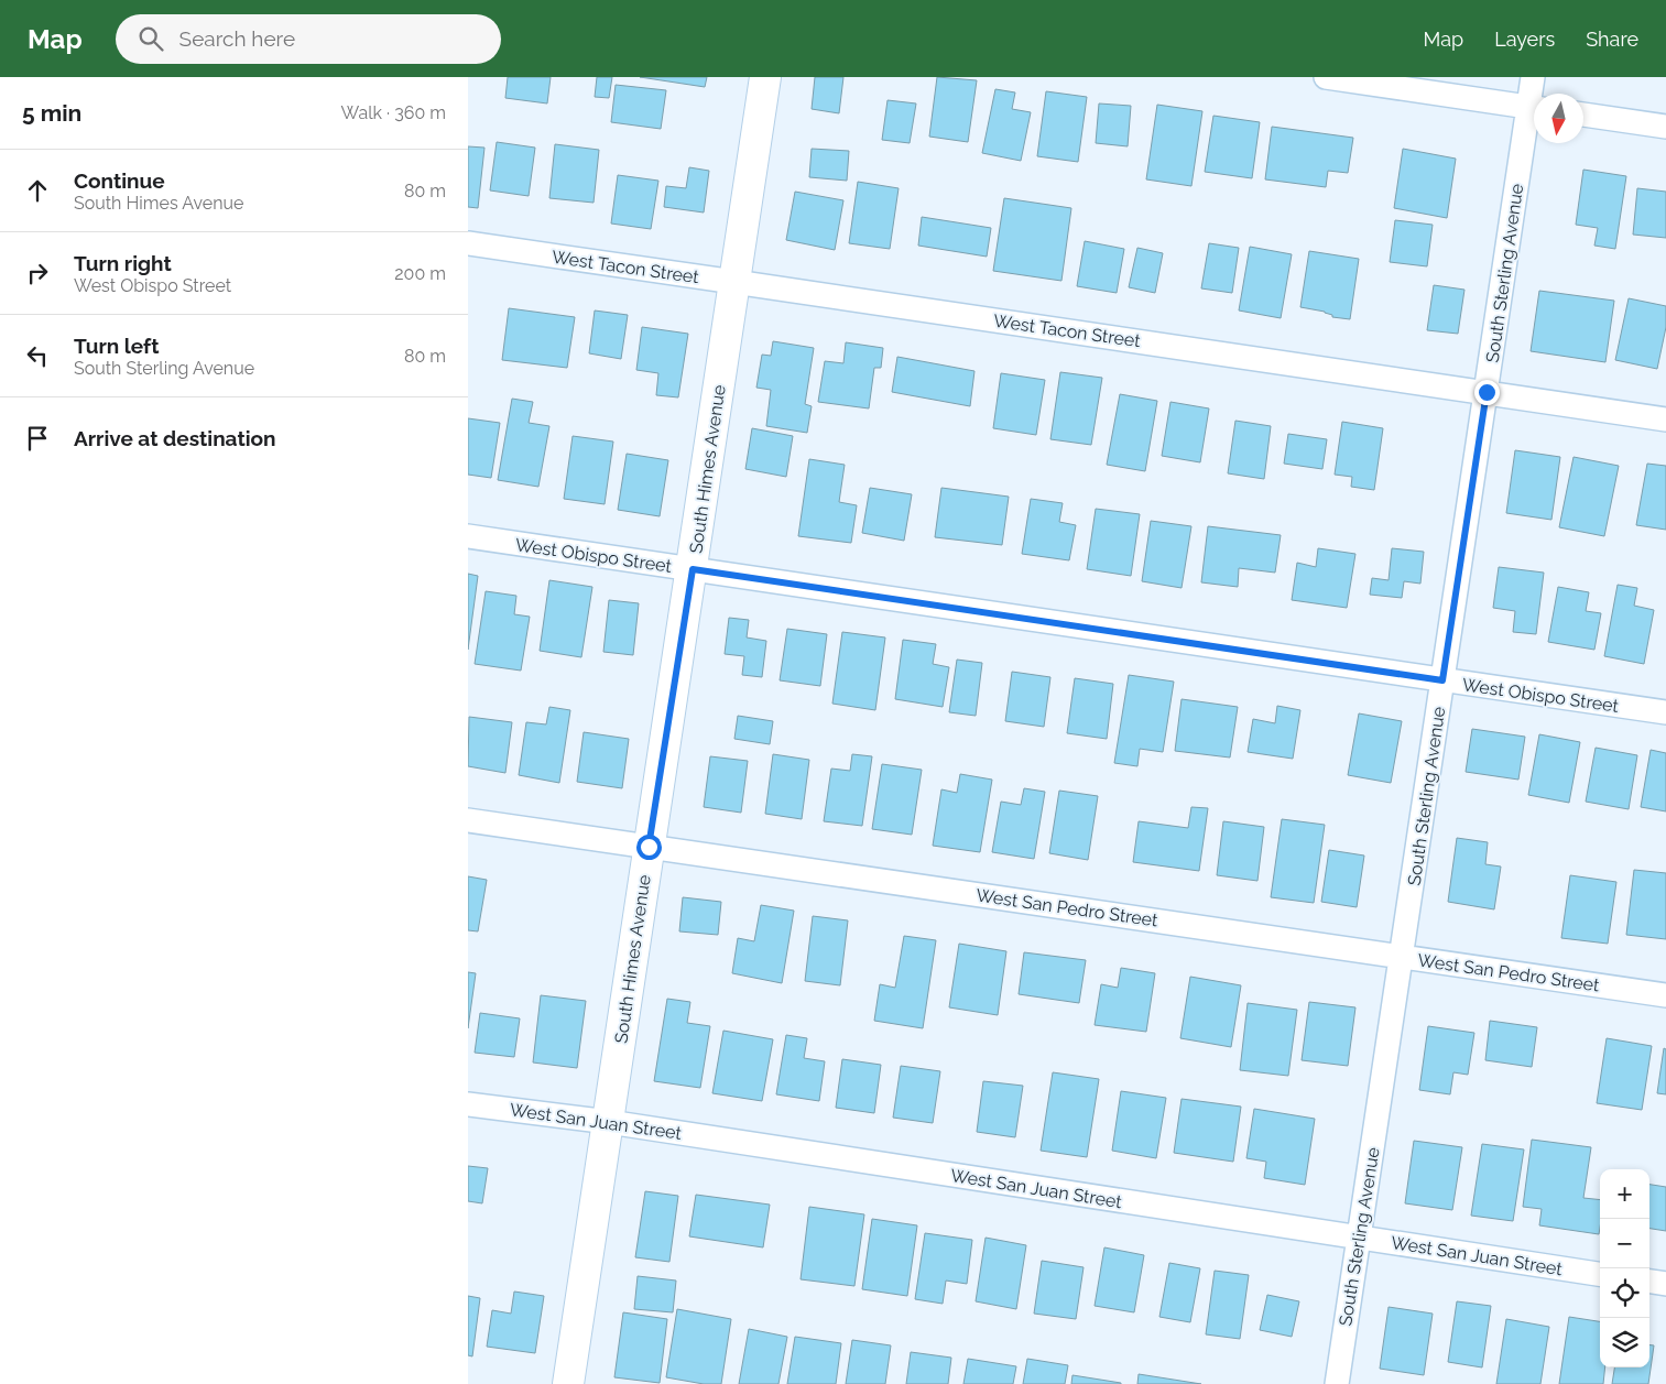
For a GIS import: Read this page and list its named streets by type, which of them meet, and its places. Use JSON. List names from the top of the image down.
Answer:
{
  "streets": {
    "street": [
      "West Tacon Street",
      "South Sterling Avenue",
      "South Himes Avenue",
      "West Obispo Street",
      "West San Pedro Street",
      "West San Juan Street"
    ]
  },
  "crossings": [
    ["West Tacon Street", "South Sterling Avenue"],
    ["West Tacon Street", "South Himes Avenue"],
    ["South Sterling Avenue", "West Obispo Street"],
    ["South Sterling Avenue", "West San Pedro Street"],
    ["South Sterling Avenue", "West San Juan Street"],
    ["South Himes Avenue", "West Obispo Street"],
    ["South Himes Avenue", "West San Pedro Street"],
    ["South Himes Avenue", "West San Juan Street"]
  ],
  "north": "bottom",
  "page": {
    "header": "Map",
    "search": "Search here",
    "nav": ["Map", "Layers", "Share"],
    "heading": ["5 min", "Walk · 360 m"],
    "list": [
      ["Continue", "South Himes Avenue", "80 m"],
      ["Turn right", "West Obispo Street", "200 m"],
      ["Turn left", "South Sterling Avenue", "80 m"],
      "Arrive at destination"
    ],
    "map_buttons": ["+", "−"]
  }
}
